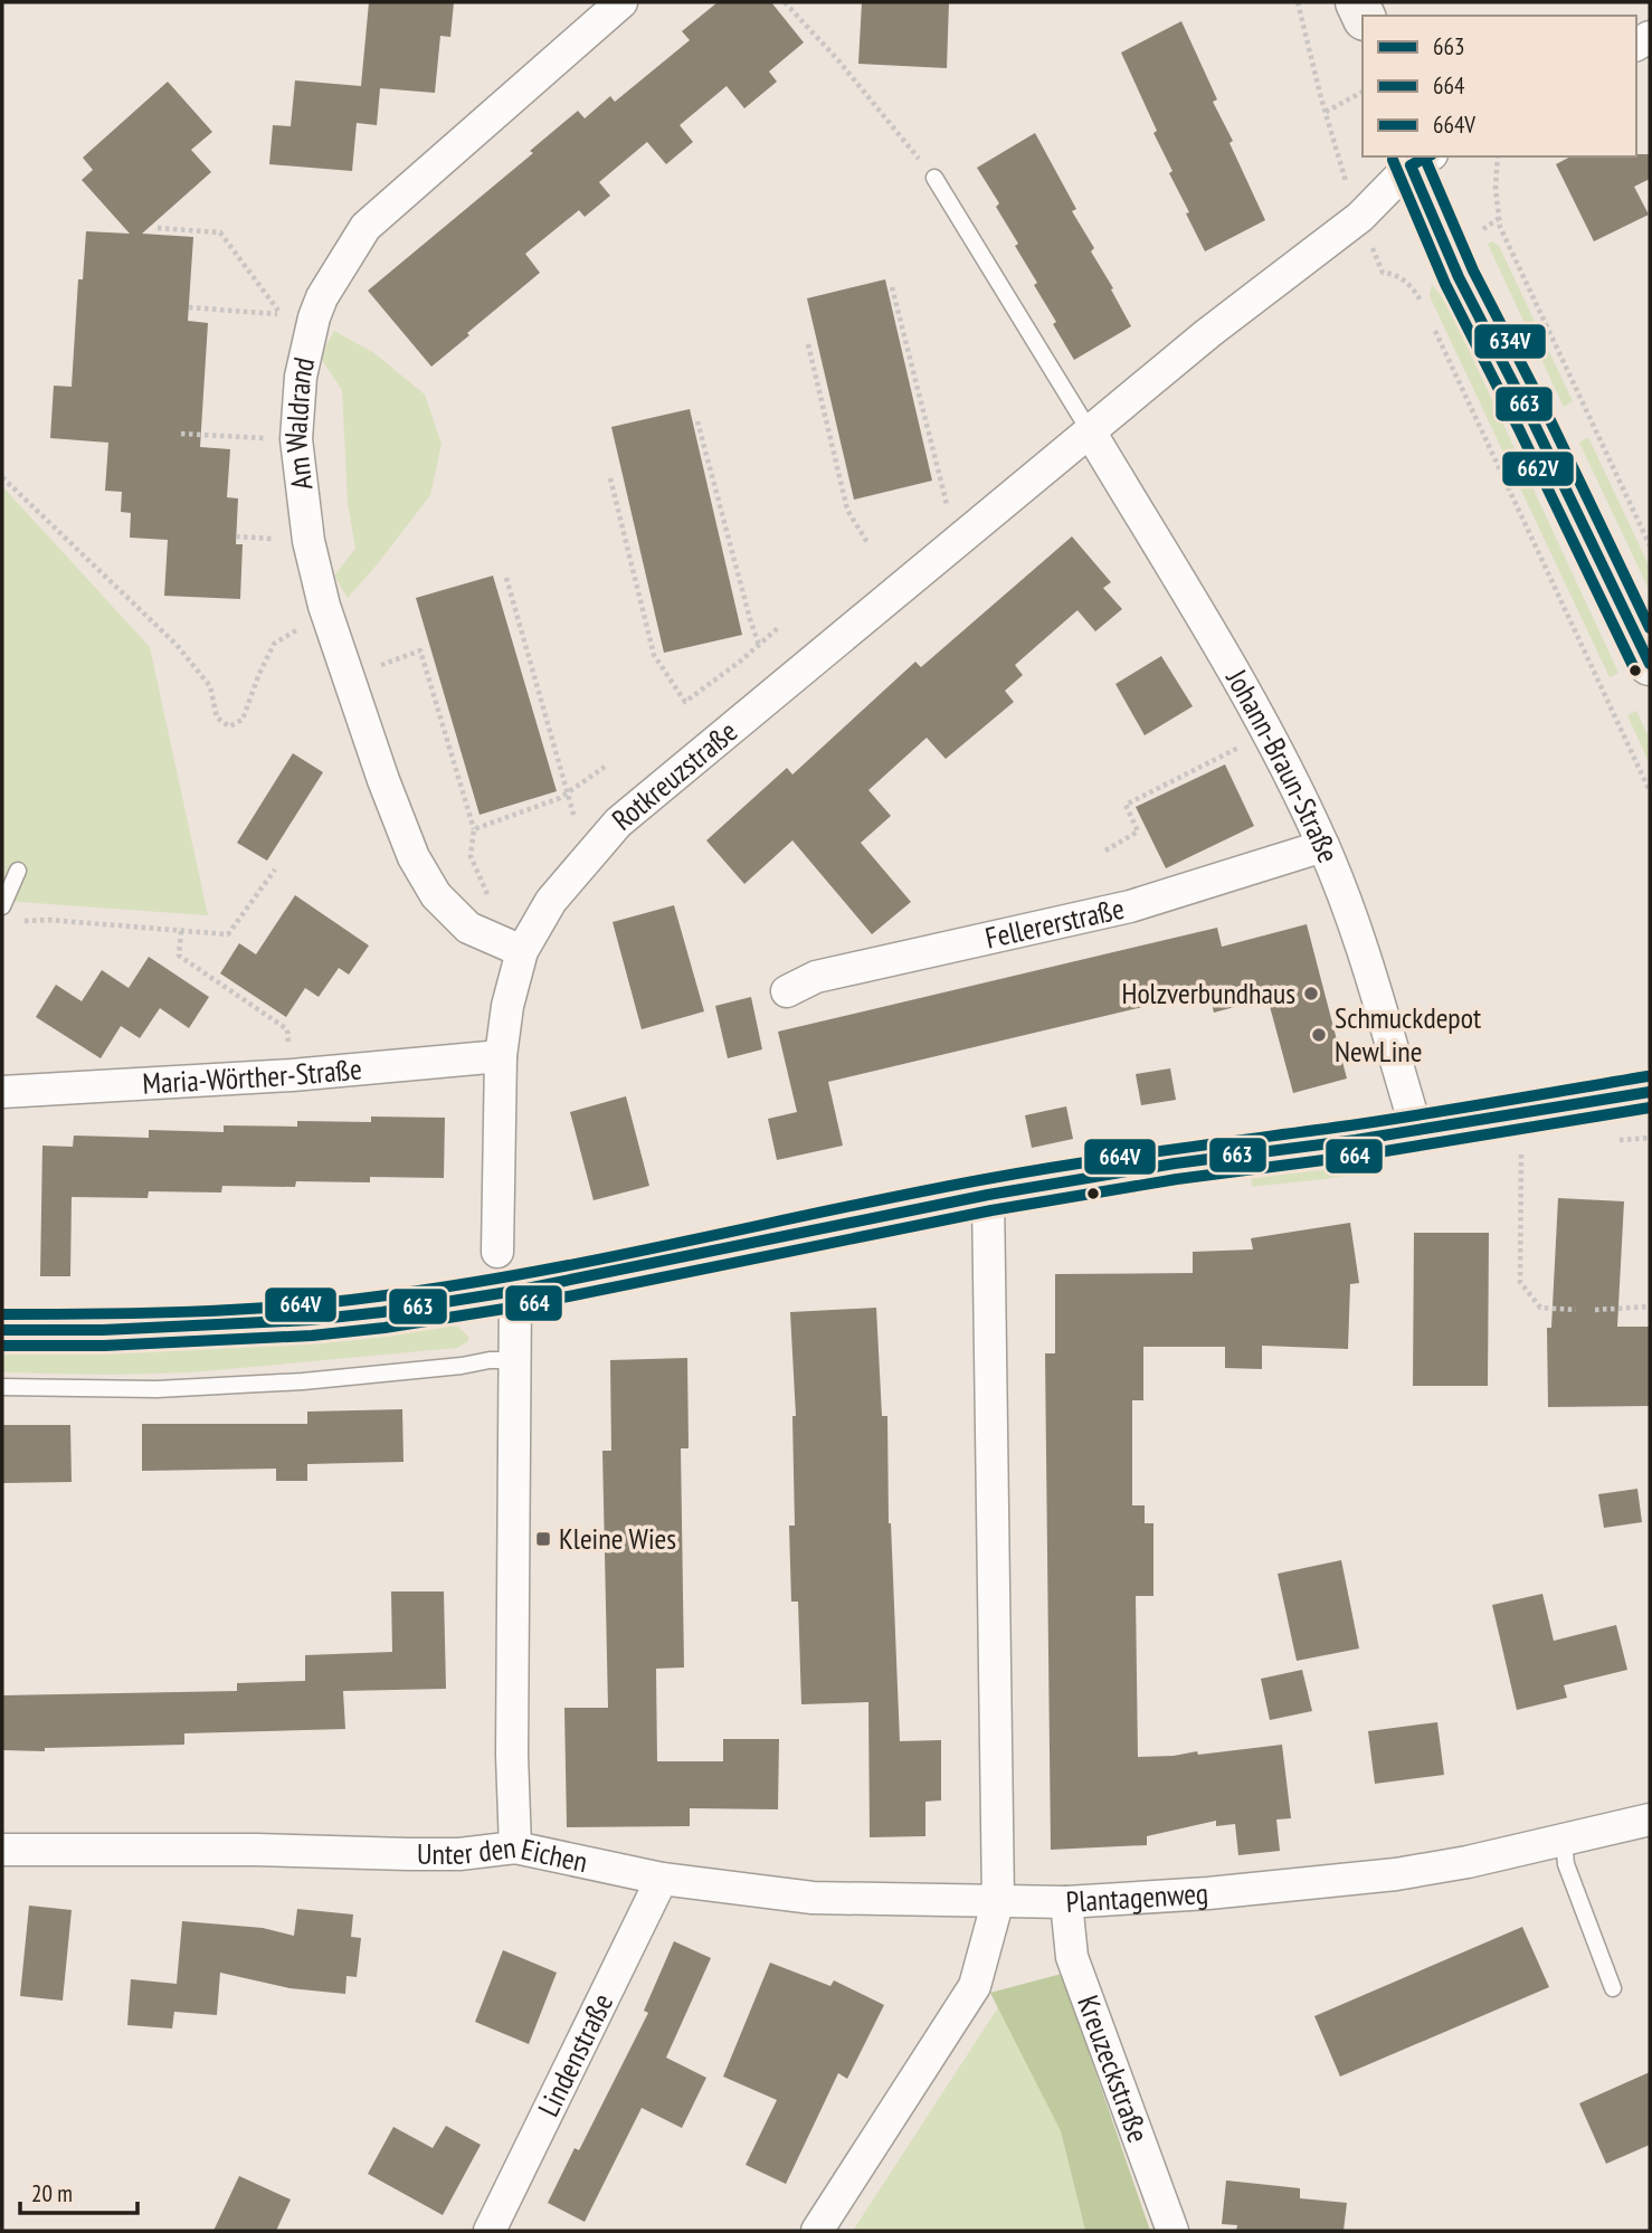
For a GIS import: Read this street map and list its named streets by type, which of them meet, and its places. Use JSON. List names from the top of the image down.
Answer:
{
  "streets": {
    "street": [
      "Am Waldrand",
      "Johann-Braun-Straße",
      "Rotkreuzstraße",
      "Fellererstraße",
      "Maria-Wörther-Straße",
      "Unter den Eichen",
      "Plantagenweg",
      "Lindenstraße",
      "Kreuzeckstraße"
    ]
  },
  "crossings": [
    ["Am Waldrand", "Rotkreuzstraße"],
    ["Johann-Braun-Straße", "Rotkreuzstraße"],
    ["Johann-Braun-Straße", "Fellererstraße"],
    ["Rotkreuzstraße", "Maria-Wörther-Straße"],
    ["Unter den Eichen", "Plantagenweg"],
    ["Unter den Eichen", "Lindenstraße"],
    ["Plantagenweg", "Kreuzeckstraße"]
  ],
  "places": {
    "other": ["Holzverbundhaus", "Schmuckdepot NewLine"],
    "transit": ["Kleine Wies"]
  },
  "lines": [
    "transit line 663",
    "transit line 634V",
    "transit line 662V",
    "transit line 664V",
    "transit line 664"
  ],
  "legend": ["663", "664", "664V"],
  "scale_bar": "20 m"
}
